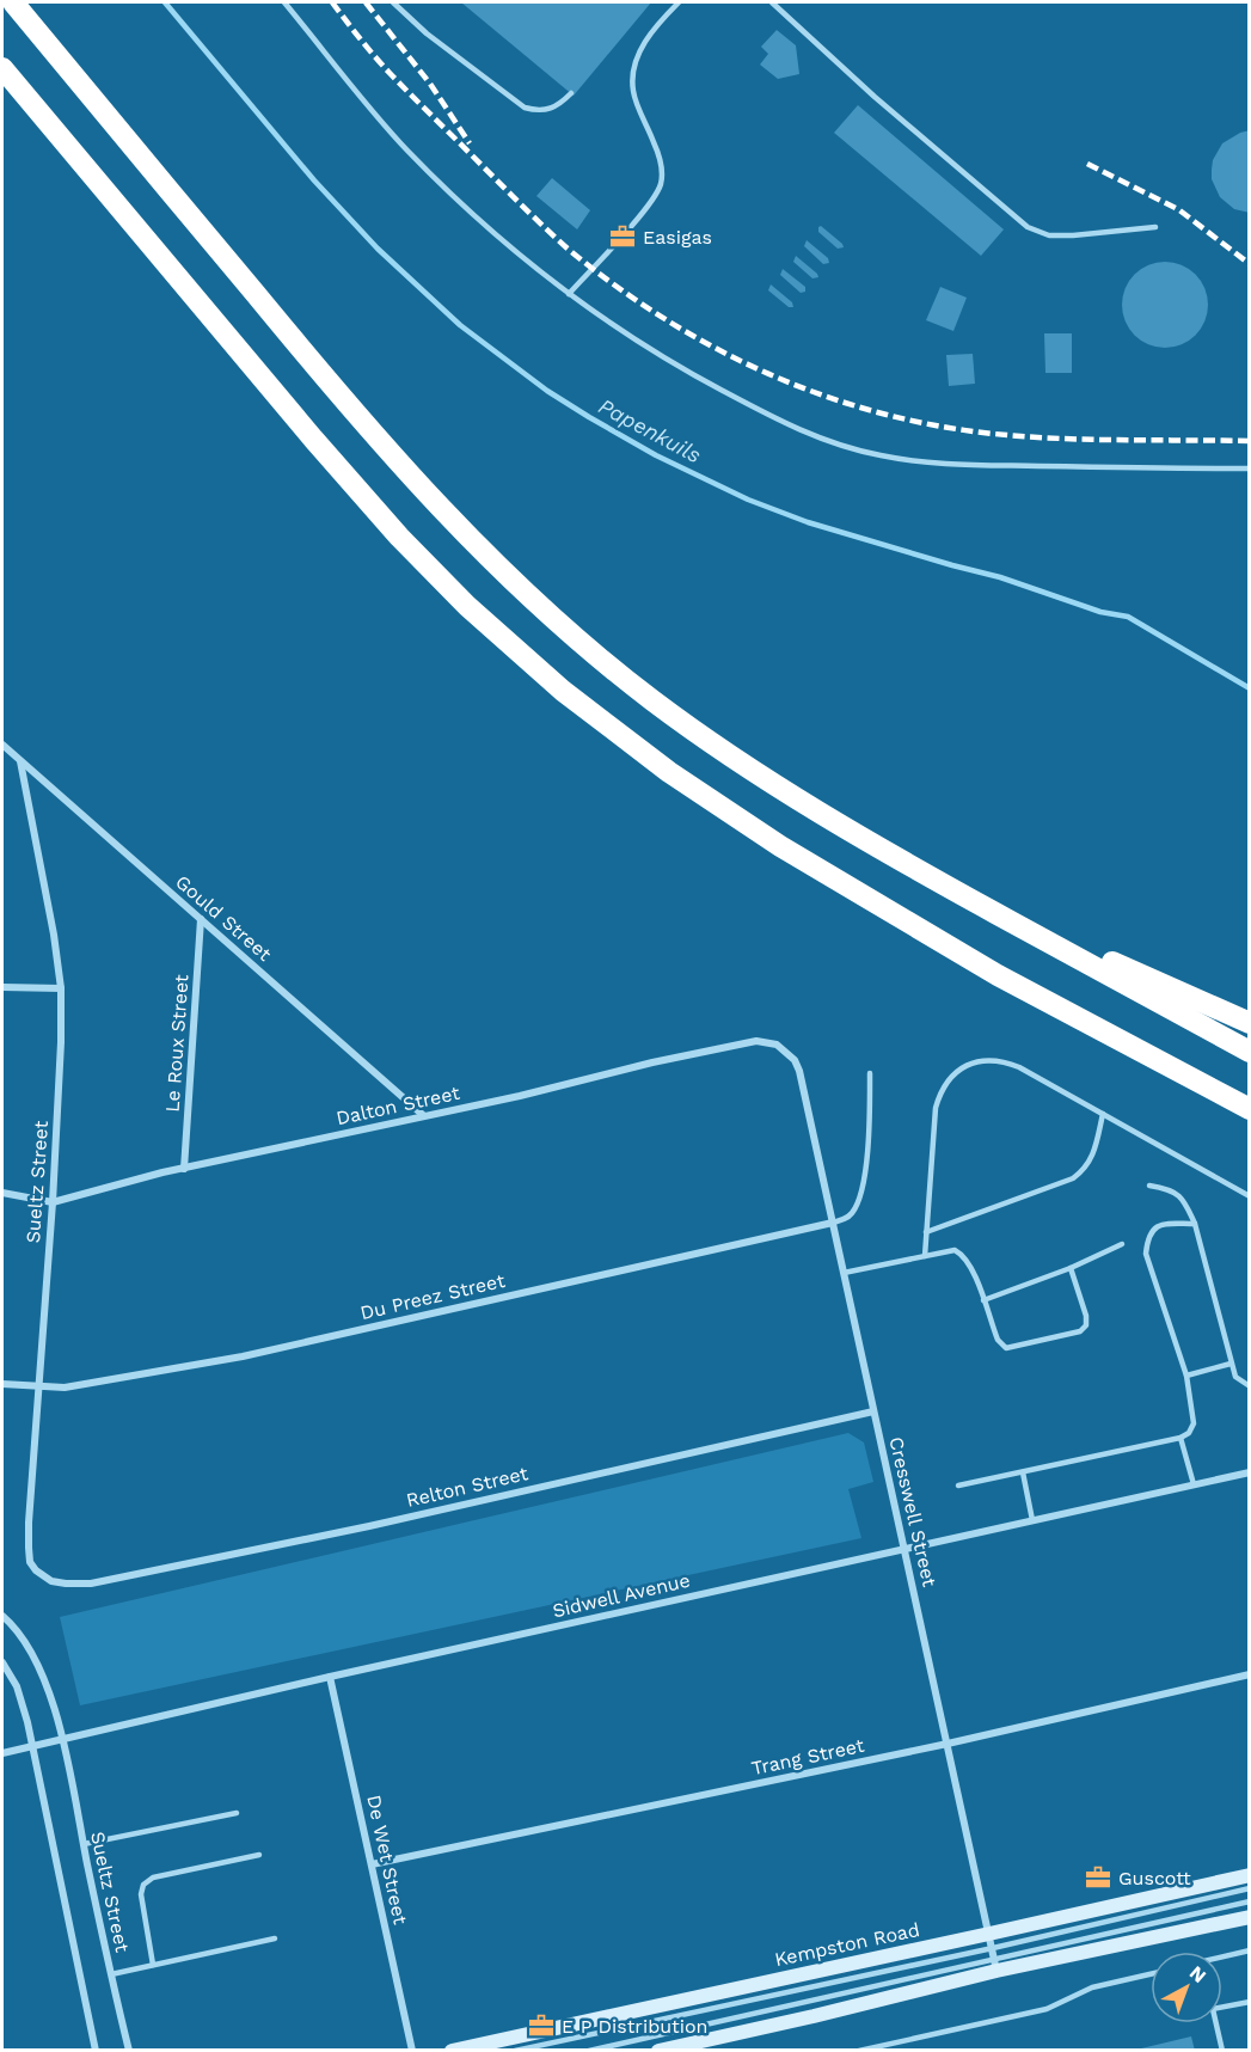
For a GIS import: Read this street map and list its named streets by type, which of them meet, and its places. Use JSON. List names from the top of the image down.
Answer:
{
  "streets": {
    "main road": ["Kempston Road"],
    "street": [
      "Gould Street",
      "Le Roux Street",
      "Dalton Street",
      "Sueltz Street",
      "Du Preez Street",
      "Relton Street",
      "Cresswell Street",
      "Sidwell Avenue",
      "Trang Street",
      "De Wet Street"
    ]
  },
  "crossings": [
    ["Gould Street", "Le Roux Street"],
    ["Gould Street", "Dalton Street"],
    ["Gould Street", "Sueltz Street"],
    ["Le Roux Street", "Dalton Street"],
    ["Dalton Street", "Sueltz Street"],
    ["Dalton Street", "Cresswell Street"],
    ["Sueltz Street", "Du Preez Street"],
    ["Sueltz Street", "Relton Street"],
    ["Sueltz Street", "Sidwell Avenue"],
    ["Du Preez Street", "Cresswell Street"],
    ["Relton Street", "Cresswell Street"],
    ["Cresswell Street", "Sidwell Avenue"],
    ["Cresswell Street", "Trang Street"],
    ["Cresswell Street", "Kempston Road"],
    ["Sidwell Avenue", "De Wet Street"],
    ["Trang Street", "De Wet Street"]
  ],
  "water": ["Papenkuils"],
  "places": {
    "office": ["Easigas", "Guscott", "E P Distribution"]
  },
  "north": "top right"
}
